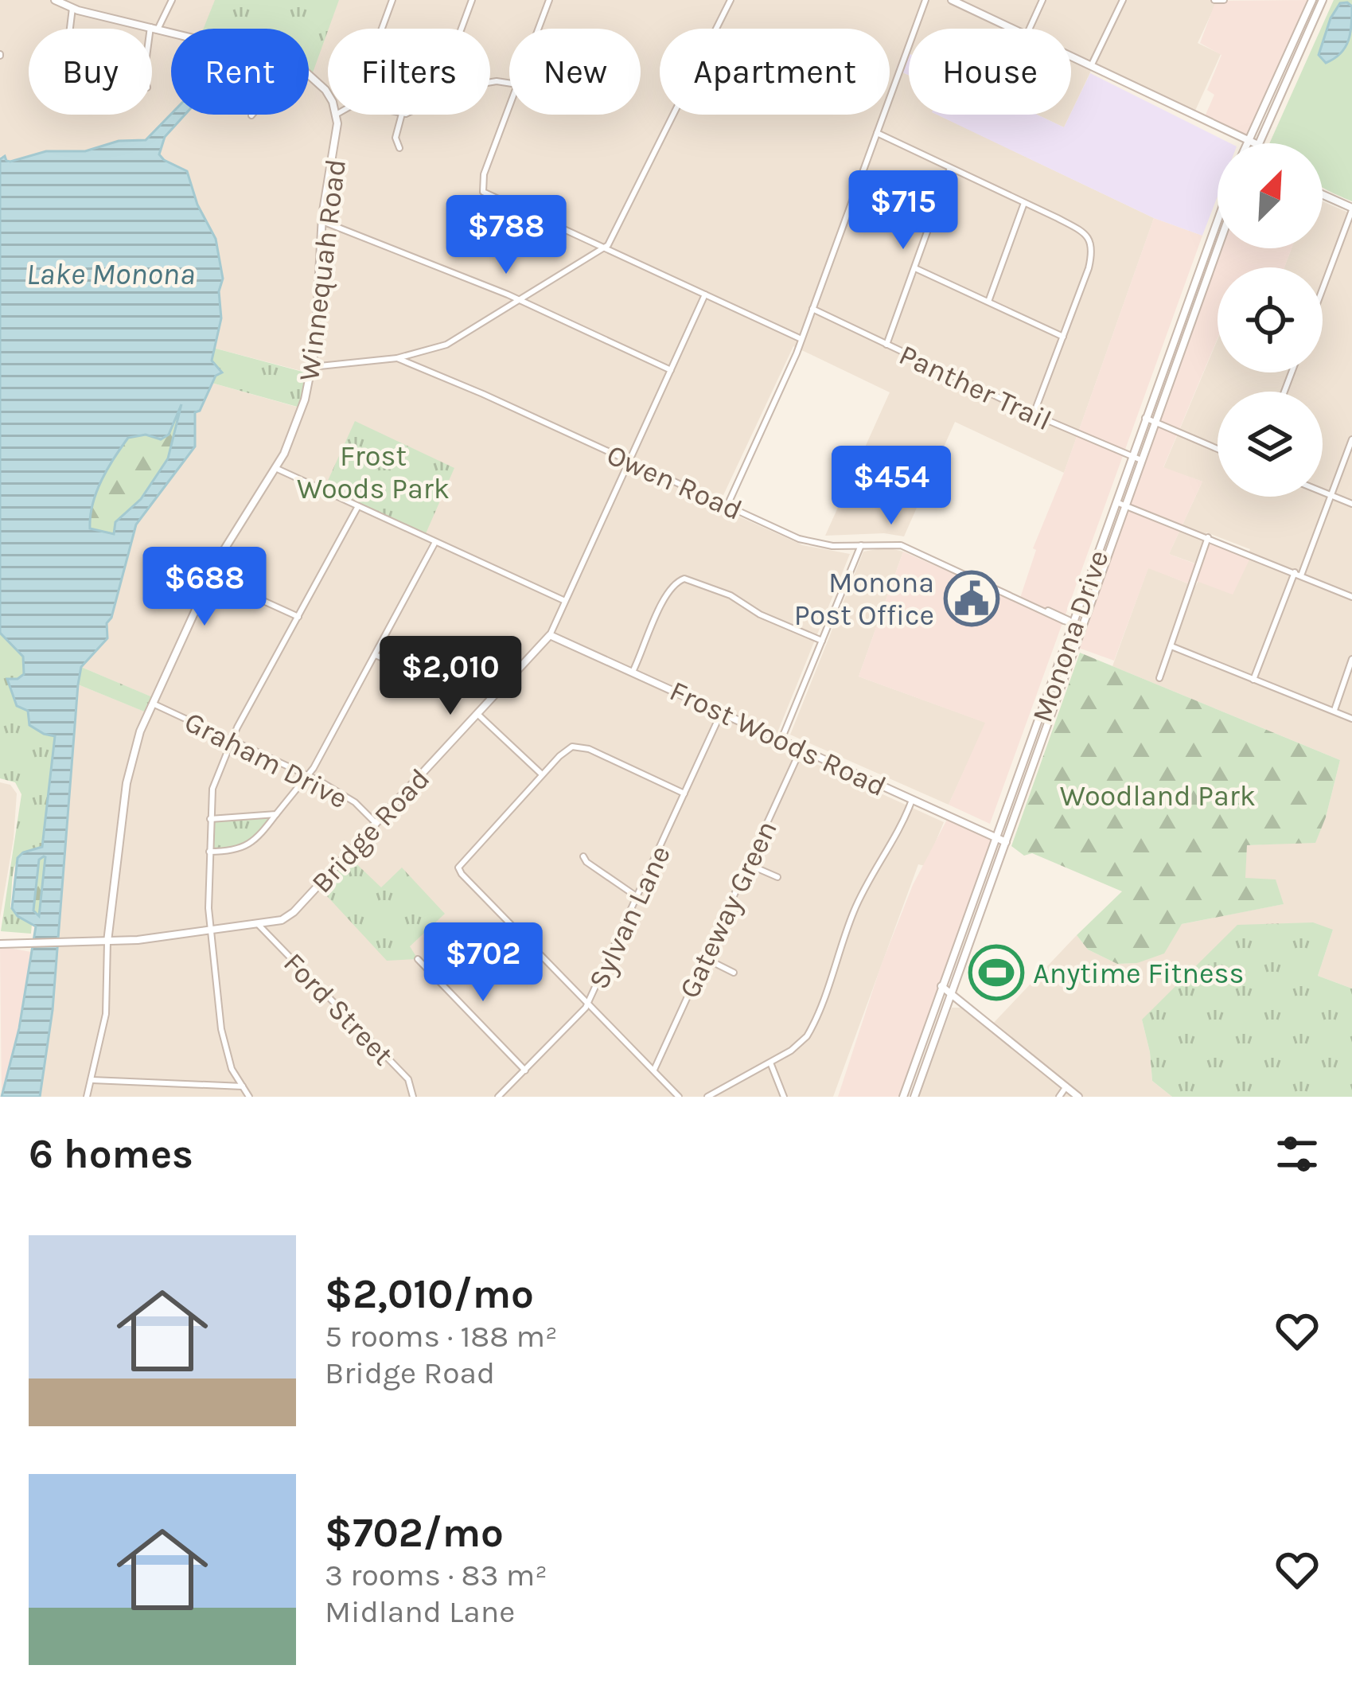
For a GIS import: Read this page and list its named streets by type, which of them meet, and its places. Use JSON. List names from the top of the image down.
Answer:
{
  "streets": {
    "street": [
      "Winnequah Road",
      "Panther Trail",
      "Owen Road",
      "Monona Drive",
      "Frost Woods Road",
      "Graham Drive",
      "Bridge Road",
      "Gateway Green",
      "Sylvan Lane",
      "Ford Street"
    ]
  },
  "crossings": [
    ["Winnequah Road", "Owen Road"],
    ["Winnequah Road", "Graham Drive"],
    ["Winnequah Road", "Bridge Road"],
    ["Panther Trail", "Monona Drive"],
    ["Owen Road", "Monona Drive"],
    ["Owen Road", "Bridge Road"],
    ["Monona Drive", "Frost Woods Road"],
    ["Frost Woods Road", "Bridge Road"],
    ["Frost Woods Road", "Gateway Green"],
    ["Frost Woods Road", "Sylvan Lane"],
    ["Graham Drive", "Bridge Road"],
    ["Bridge Road", "Ford Street"]
  ],
  "water": ["Lake Monona"],
  "parks": ["Frost Woods Park", "Woodland Park"],
  "places": {
    "public building": ["Monona Post Office"],
    "sports": ["Anytime Fitness"]
  },
  "north": "top right",
  "page": {
    "chip": [
      "Buy",
      "Rent",
      "Filters",
      "New",
      "Apartment",
      "House"
    ],
    "price": [
      "$715",
      "$788",
      "$454",
      "$688",
      "$2,010",
      "$702"
    ],
    "heading": "6 homes",
    "list": [
      {
        "name": "$2,010/mo",
        "note": "5 rooms · 188 m² · Bridge Road"
      },
      {
        "name": "$702/mo",
        "note": "3 rooms · 83 m² · Midland Lane"
      }
    ]
  }
}
